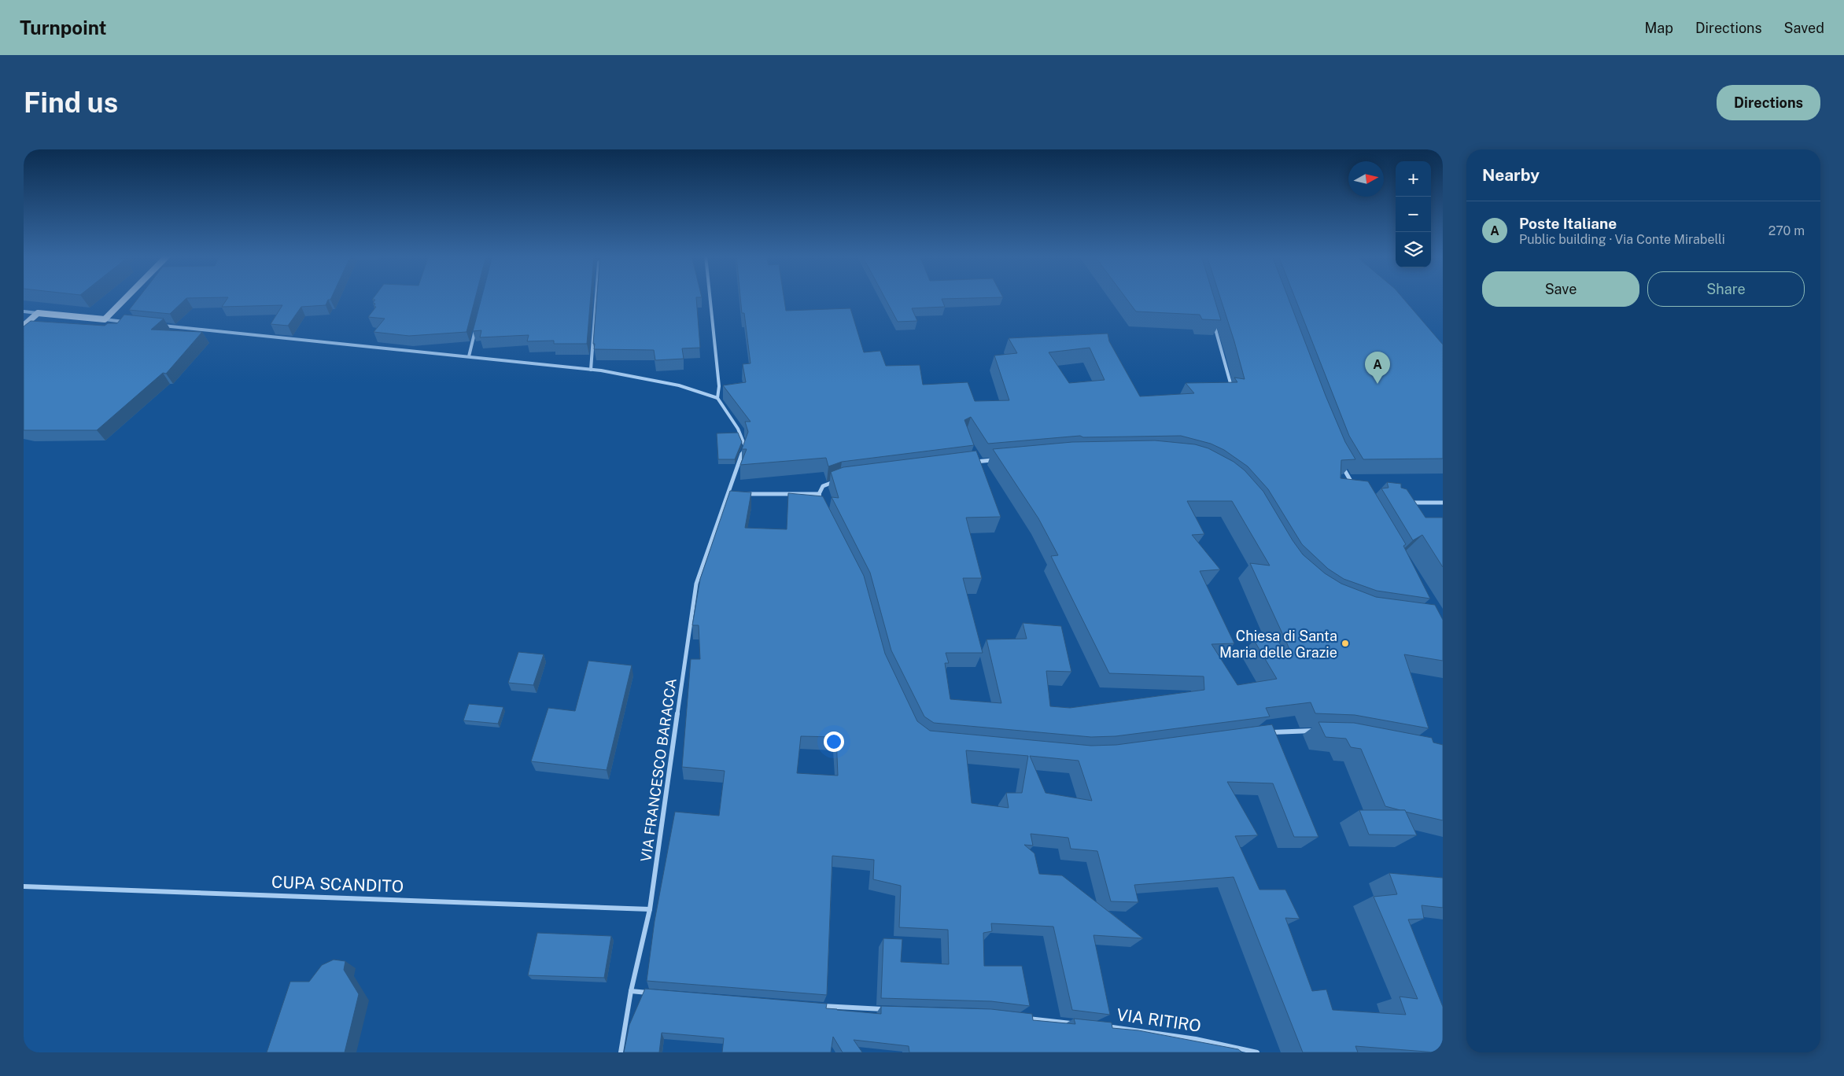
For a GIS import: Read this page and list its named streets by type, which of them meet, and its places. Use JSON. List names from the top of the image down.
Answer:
{
  "streets": {
    "street": ["VIA FRANCESCO BARACCA", "CUPA SCANDITO", "VIA RITIRO"]
  },
  "crossings": [
    ["VIA FRANCESCO BARACCA", "CUPA SCANDITO"]
  ],
  "places": ["Chiesa di Santa Maria delle Grazie"],
  "north": "right",
  "page": {
    "header": "Turnpoint",
    "nav": ["Map", "Directions", "Saved"],
    "buttons": [
      "Directions",
      ["Save", "Share"]
    ],
    "title": "Find us",
    "heading": "Nearby",
    "map_buttons": ["+", "−"],
    "list": [
      {
        "mark": "A",
        "name": "Poste Italiane",
        "note": "Public building · Via Conte Mirabelli",
        "value": "270 m"
      }
    ],
    "pins": "A"
  }
}
